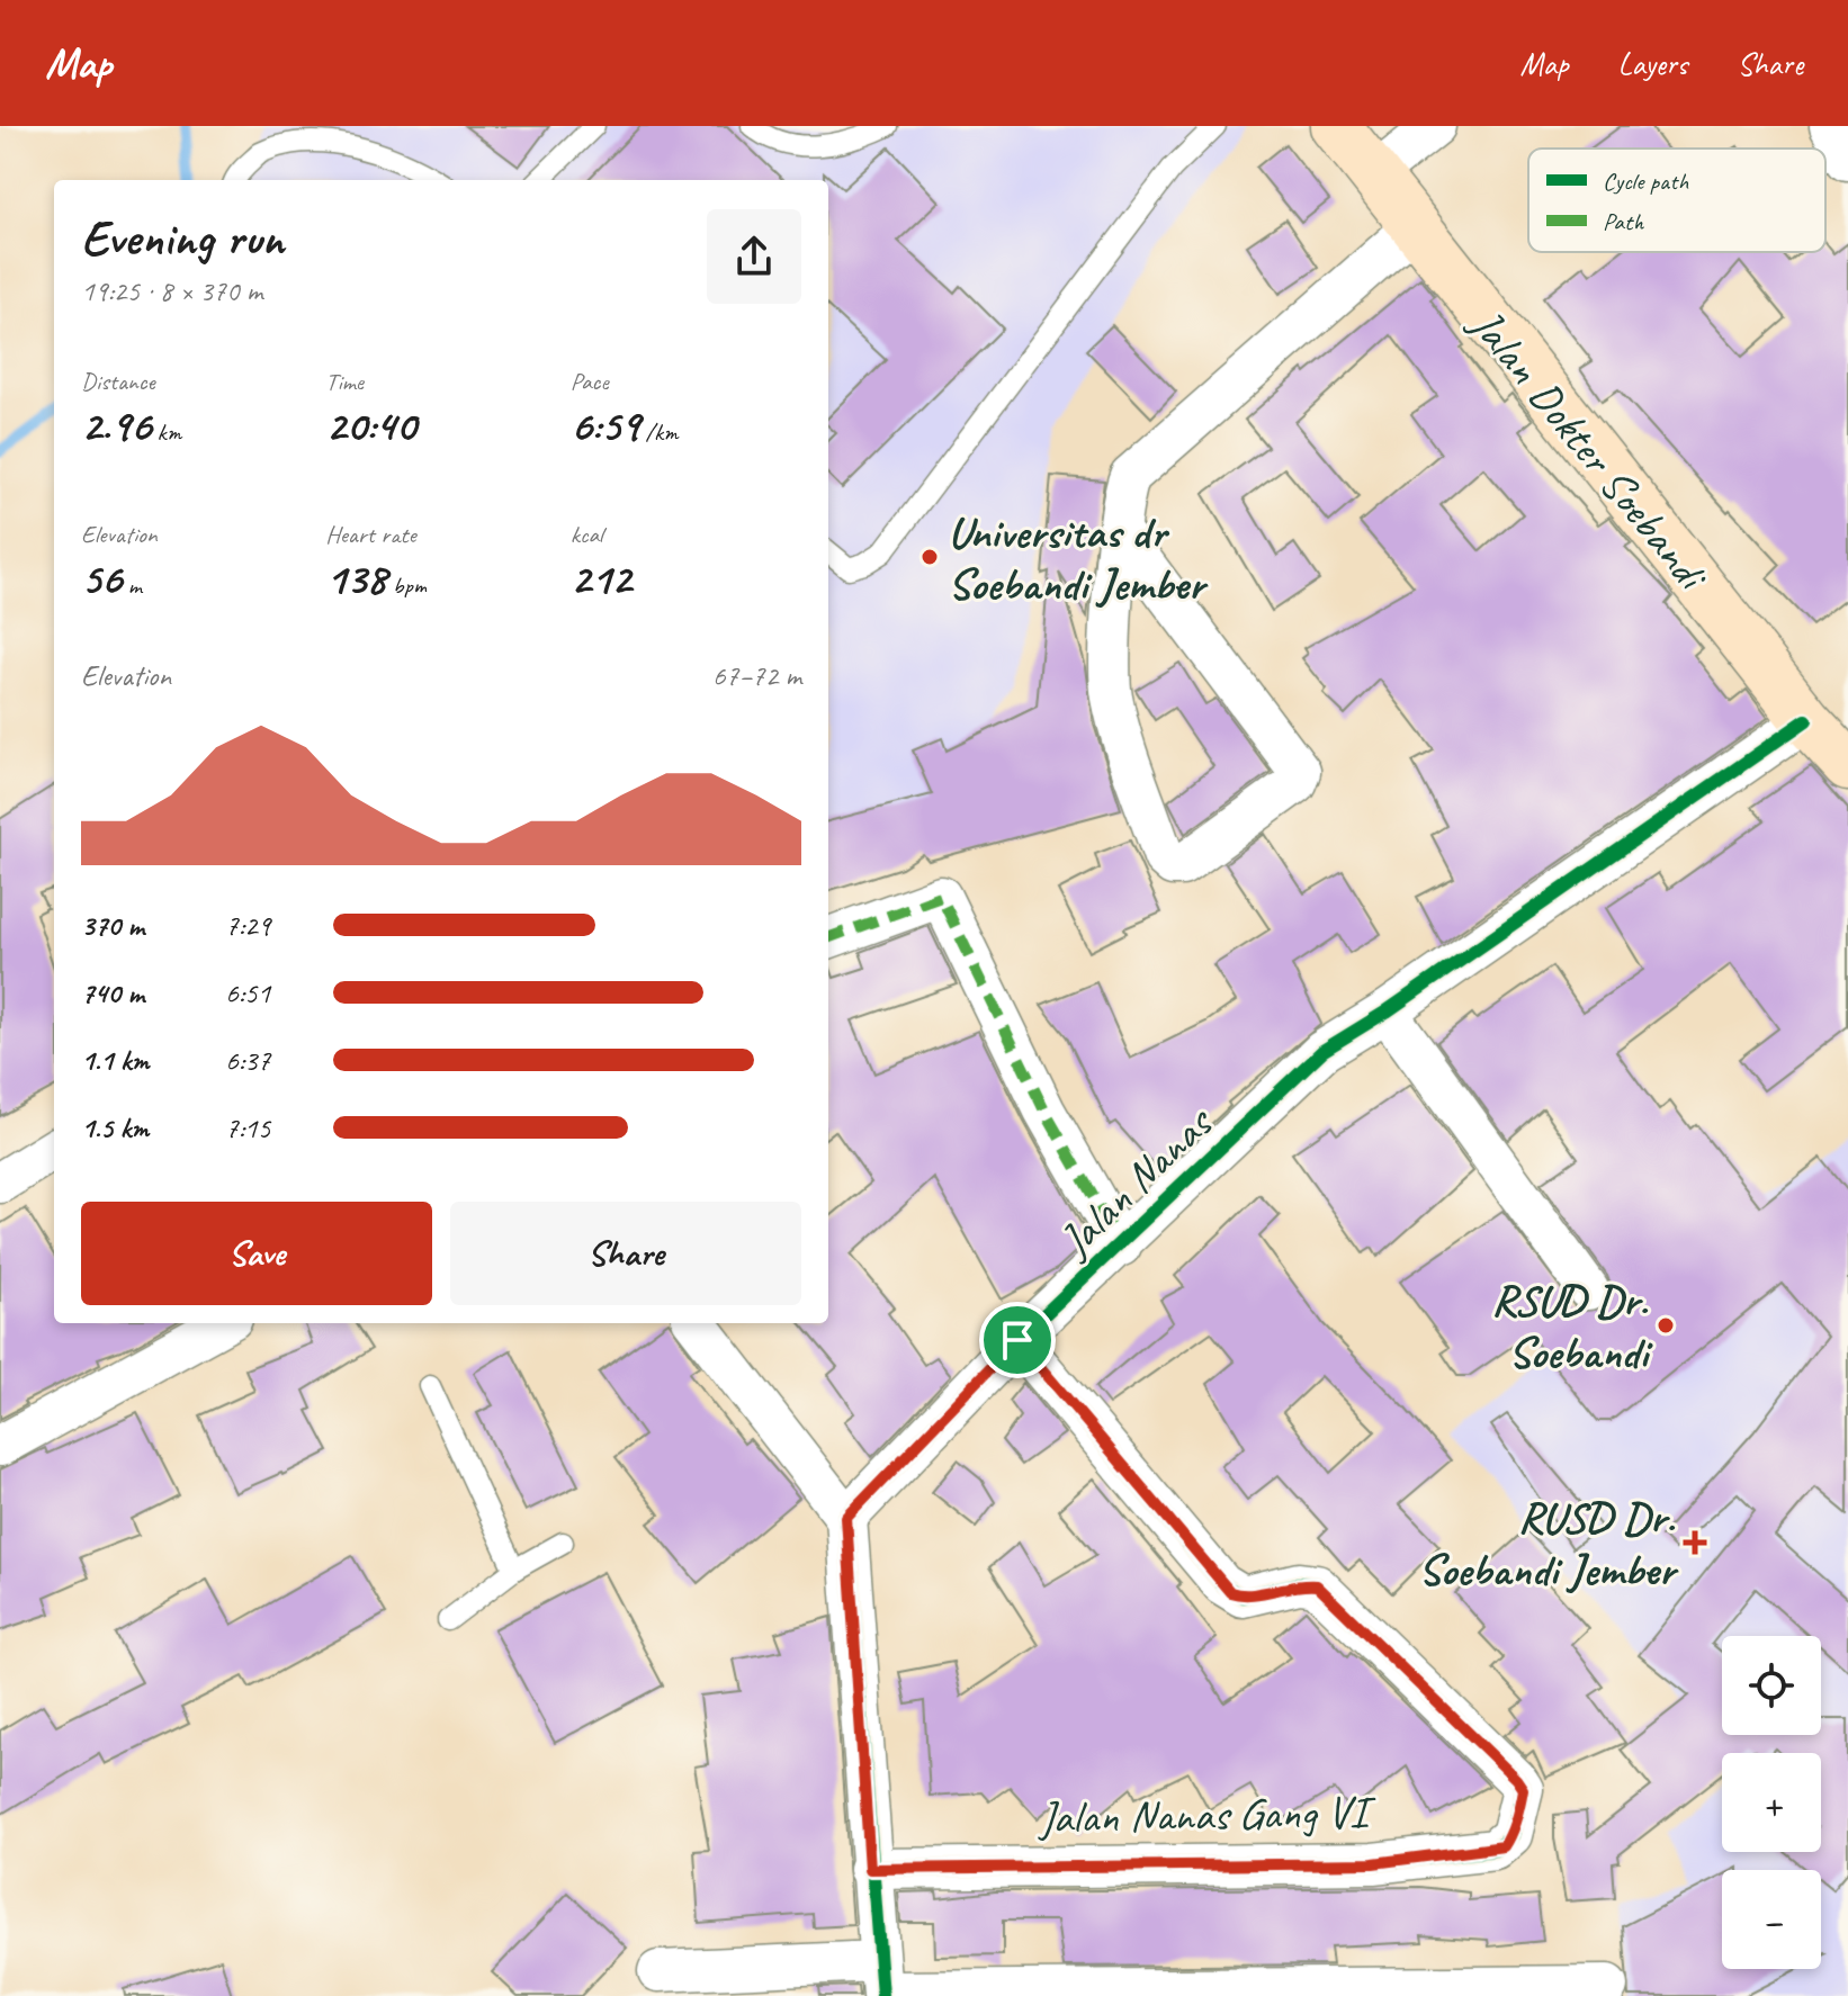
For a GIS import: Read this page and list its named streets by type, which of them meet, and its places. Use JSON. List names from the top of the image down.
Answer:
{
  "streets": {
    "main road": ["Jalan Dokter Soebandi"],
    "street": ["Jalan Nanas", "Jalan Nanas Gang VI"]
  },
  "crossings": [
    ["Jalan Dokter Soebandi", "Jalan Nanas"],
    ["Jalan Nanas", "Jalan Nanas Gang VI"]
  ],
  "places": {
    "other": ["Universitas dr Soebandi Jember", "RSUD Dr. Soebandi"],
    "health": ["RUSD Dr. Soebandi Jember"]
  },
  "legend": ["Cycle path", "Path"],
  "page": {
    "header": "Map",
    "nav": ["Map", "Layers", "Share"],
    "heading": ["Evening run", "19:25 · 8 × 370 m"],
    "stats": [
      ["Distance", "2.96 km"],
      ["Time", "20:40"],
      ["Pace", "6:59 /km"],
      ["Elevation", "56 m"],
      ["Heart rate", "138 bpm"],
      ["kcal", "212"]
    ],
    "chart": ["Elevation", "67–72 m"],
    "list": [
      {
        "name": "370 m",
        "note": "7:29"
      },
      {
        "name": "740 m",
        "note": "6:51"
      },
      {
        "name": "1.1 km",
        "note": "6:37"
      },
      {
        "name": "1.5 km",
        "note": "7:15"
      }
    ],
    "buttons": ["Save", "Share"],
    "map_buttons": ["+", "−"]
  }
}
